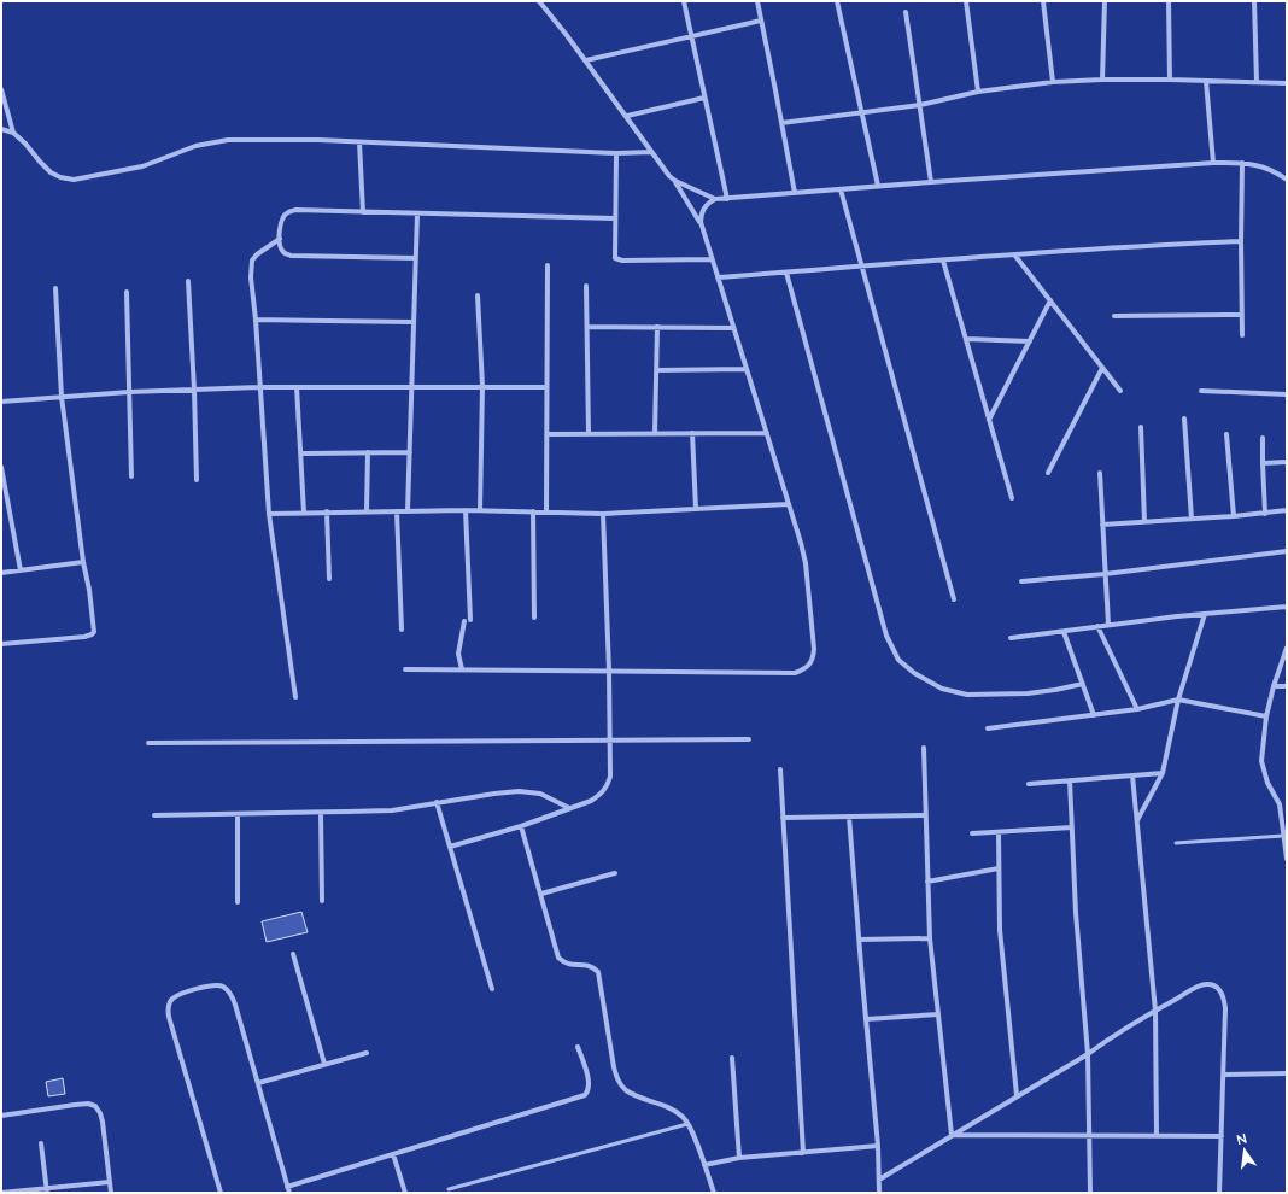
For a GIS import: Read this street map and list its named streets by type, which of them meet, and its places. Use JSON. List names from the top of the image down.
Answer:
{
  "north": "top"
}
